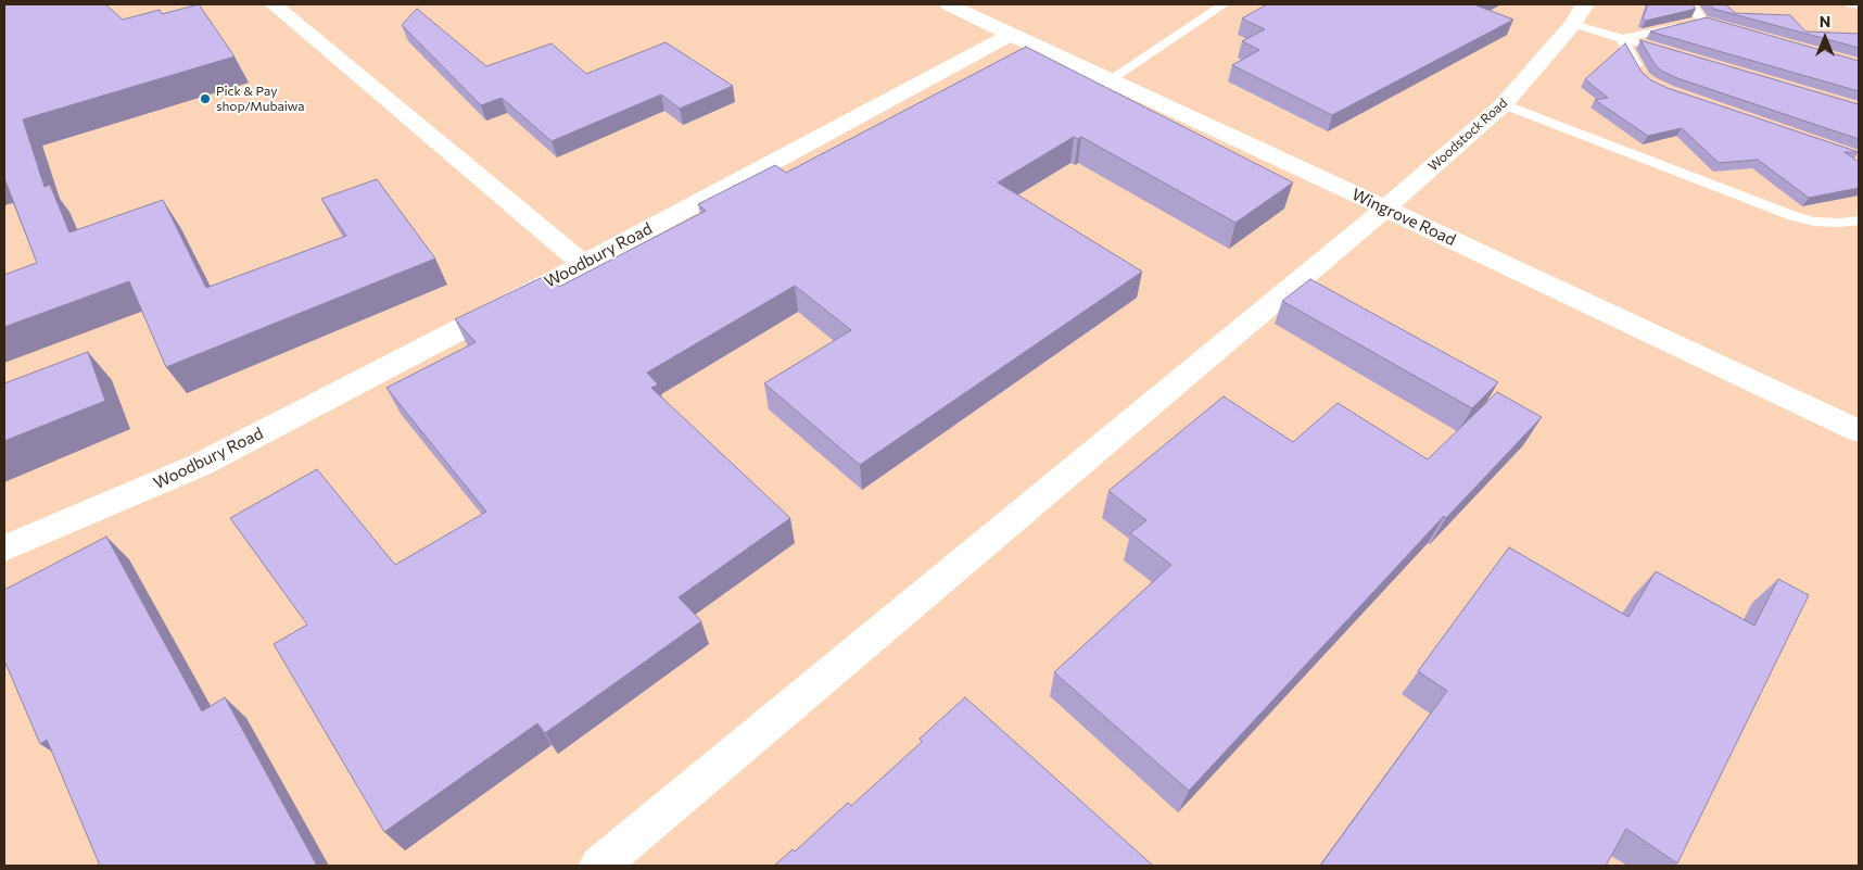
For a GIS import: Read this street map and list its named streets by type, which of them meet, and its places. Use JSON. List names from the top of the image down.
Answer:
{
  "streets": {
    "street": ["Woodstock Road", "Wingrove Road", "Woodbury Road"]
  },
  "crossings": [
    ["Woodstock Road", "Wingrove Road"],
    ["Wingrove Road", "Woodbury Road"]
  ],
  "places": ["Pick & Pay shop/Mubaiwa"],
  "north": "top"
}
